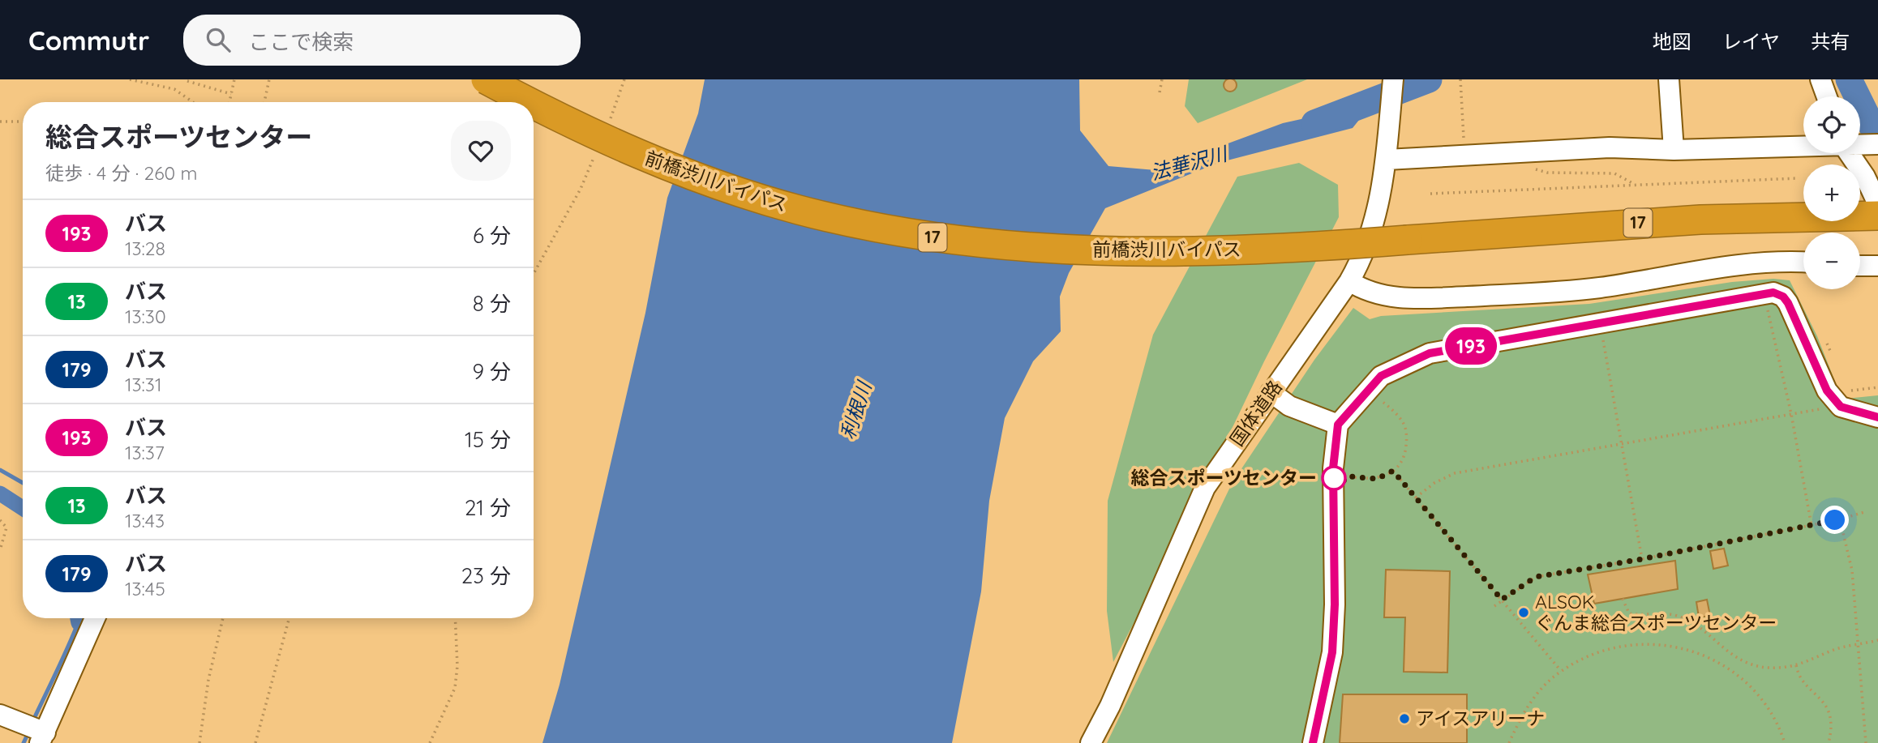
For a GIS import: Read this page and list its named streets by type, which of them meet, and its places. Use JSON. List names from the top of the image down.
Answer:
{
  "streets": {
    "highway": ["前橋渋川バイパス", "17"],
    "street": ["国体道路"]
  },
  "water": ["法華沢川", "利根川"],
  "places": ["総合スポーツセンター", "ALSOK ぐんま総合スポーツセンター", "アイスアリーナ"],
  "lines": ["bus line 193"],
  "page": {
    "header": "Commutr",
    "search": "ここで検索",
    "nav": ["地図", "レイヤ", "共有"],
    "on_map": "193",
    "map_buttons": ["+", "−"],
    "heading": ["総合スポーツセンター", "徒歩 · 4 分 · 260 m"],
    "list": [
      {
        "mark": "193",
        "name": "バス",
        "note": "13:28",
        "value": "6 分"
      },
      {
        "mark": "13",
        "name": "バス",
        "note": "13:30",
        "value": "8 分"
      },
      {
        "mark": "179",
        "name": "バス",
        "note": "13:31",
        "value": "9 分"
      },
      {
        "mark": "193",
        "name": "バス",
        "note": "13:37",
        "value": "15 分"
      },
      {
        "mark": "13",
        "name": "バス",
        "note": "13:43",
        "value": "21 分"
      },
      {
        "mark": "179",
        "name": "バス",
        "note": "13:45",
        "value": "23 分"
      }
    ]
  }
}
